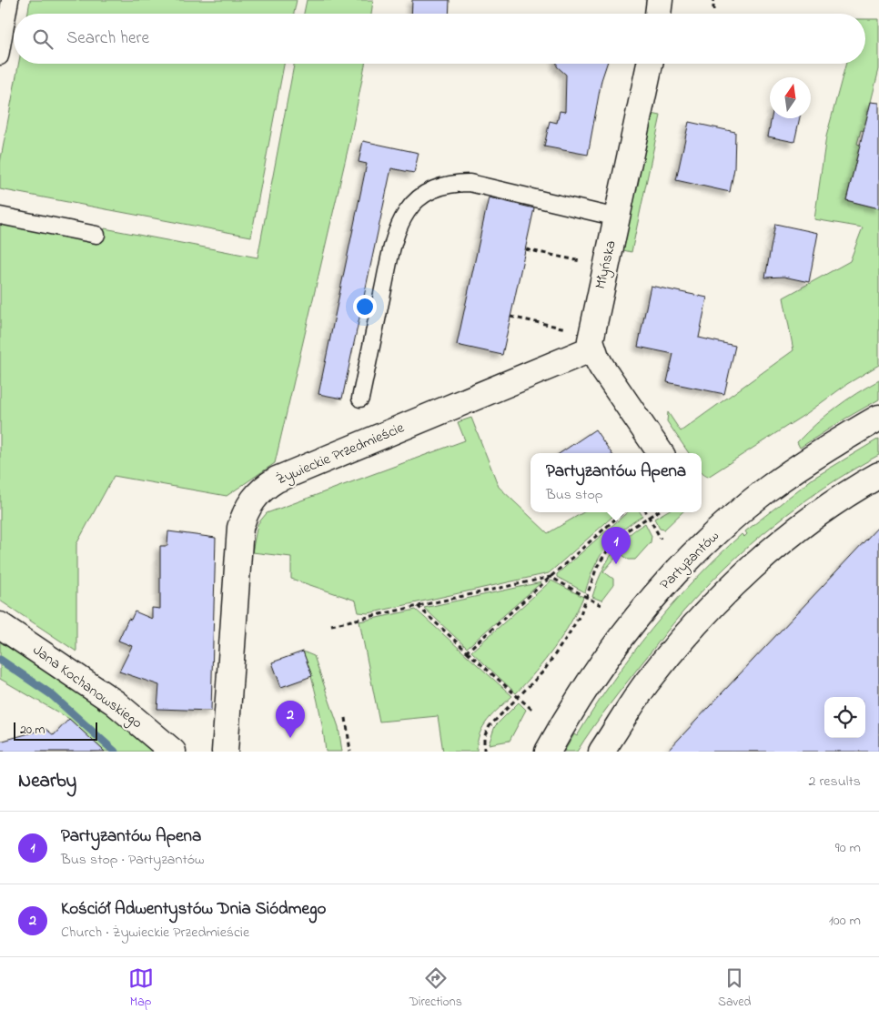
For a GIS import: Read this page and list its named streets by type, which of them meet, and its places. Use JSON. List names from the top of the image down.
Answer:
{
  "streets": {
    "street": [
      "Młyńska",
      "Żywieckie Przedmieście",
      "Partyzantów",
      "Jana Kochanowskiego"
    ]
  },
  "crossings": [
    ["Młyńska", "Żywieckie Przedmieście"]
  ],
  "scale_bar": "20 m",
  "north": "top",
  "page": {
    "search": "Search here",
    "popup": ["Partyzantów Apena", "Bus stop"],
    "pins": ["1", "2"],
    "scale": "20 m",
    "heading": ["Nearby", "2 results"],
    "list": [
      {
        "mark": "1",
        "name": "Partyzantów Apena",
        "note": "Bus stop · Partyzantów",
        "value": "90 m"
      },
      {
        "mark": "2",
        "name": "Kościół Adwentystów Dnia Siódmego",
        "note": "Church · Żywieckie Przedmieście",
        "value": "100 m"
      }
    ],
    "nav": ["Map", "Directions", "Saved"]
  }
}
